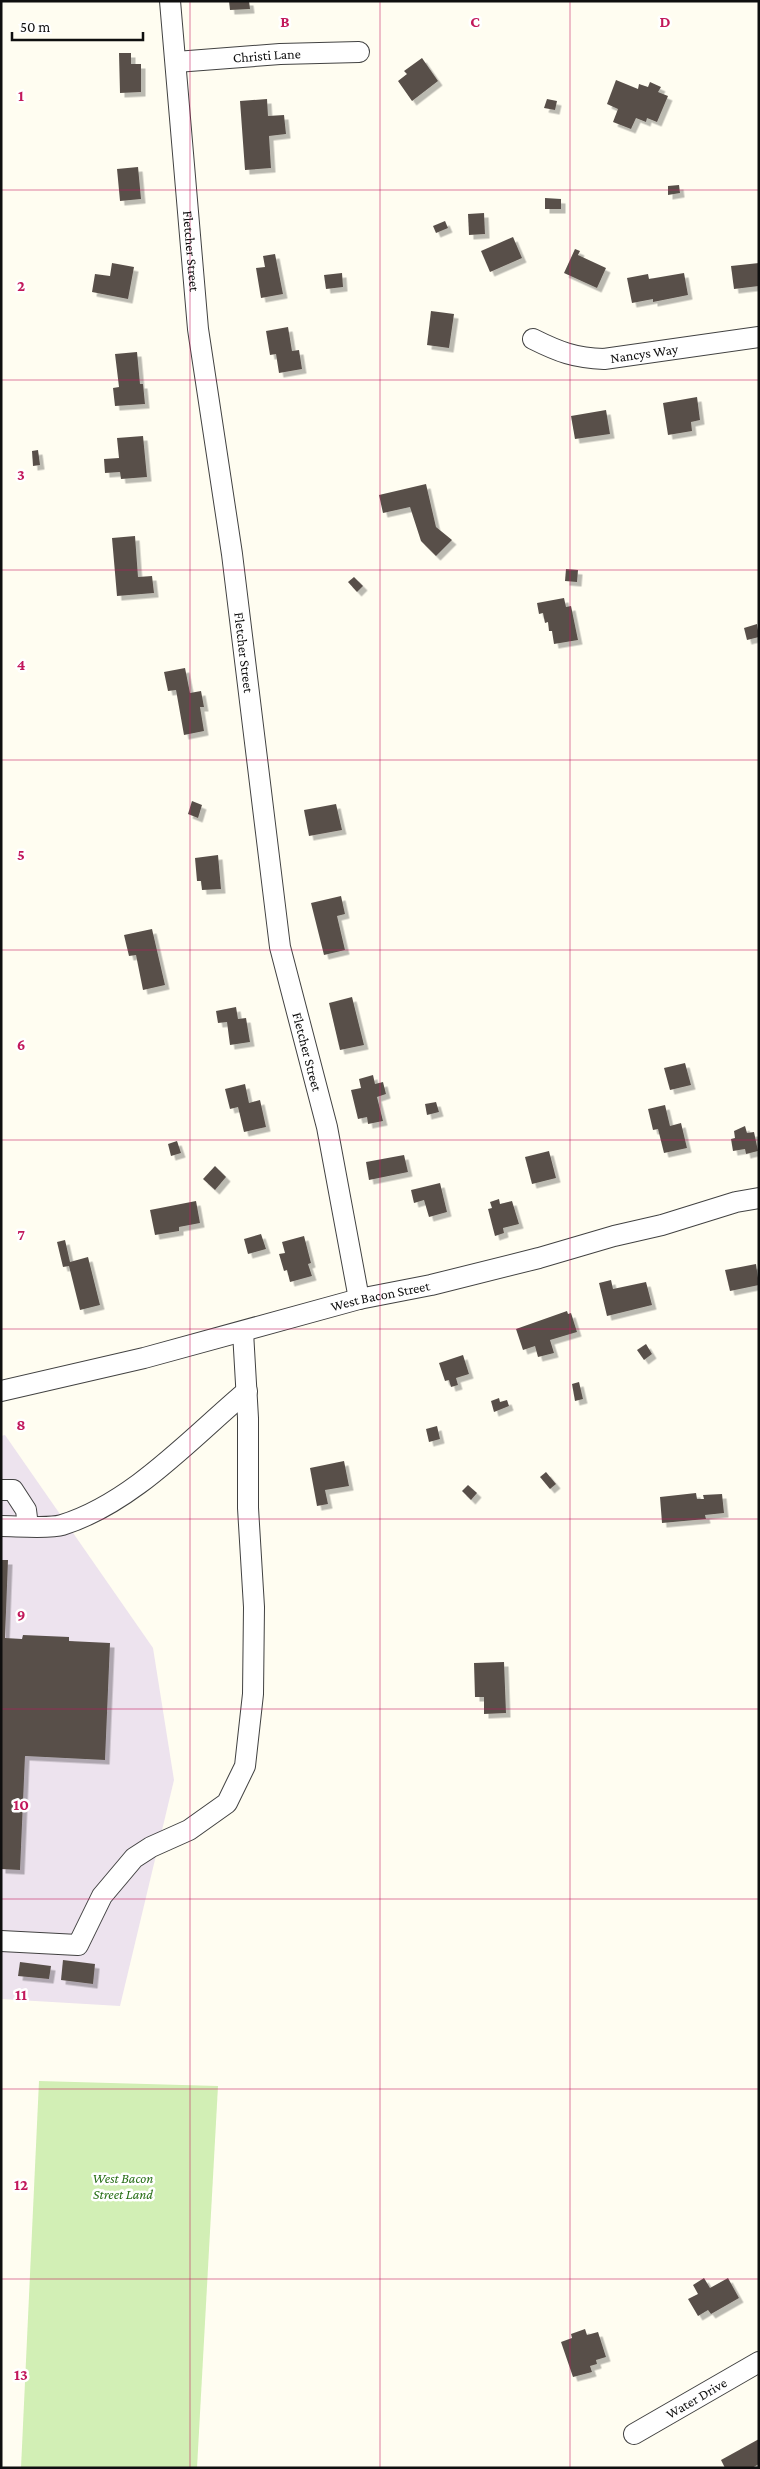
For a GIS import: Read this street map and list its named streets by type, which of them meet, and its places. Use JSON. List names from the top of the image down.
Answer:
{
  "streets": {
    "street": [
      "Christi Lane",
      "Fletcher Street",
      "Nancys Way",
      "West Bacon Street",
      "Water Drive"
    ]
  },
  "crossings": [
    ["Christi Lane", "Fletcher Street"],
    ["Fletcher Street", "West Bacon Street"]
  ],
  "parks": ["West Bacon Street Land"],
  "scale_bar": "50 m",
  "grid": {
    "columns": ["B", "C", "D"],
    "rows": [
      "1",
      "2",
      "3",
      "4",
      "5",
      "6",
      "7",
      "8",
      "9",
      "10",
      "11",
      "12",
      "13"
    ]
  }
}
